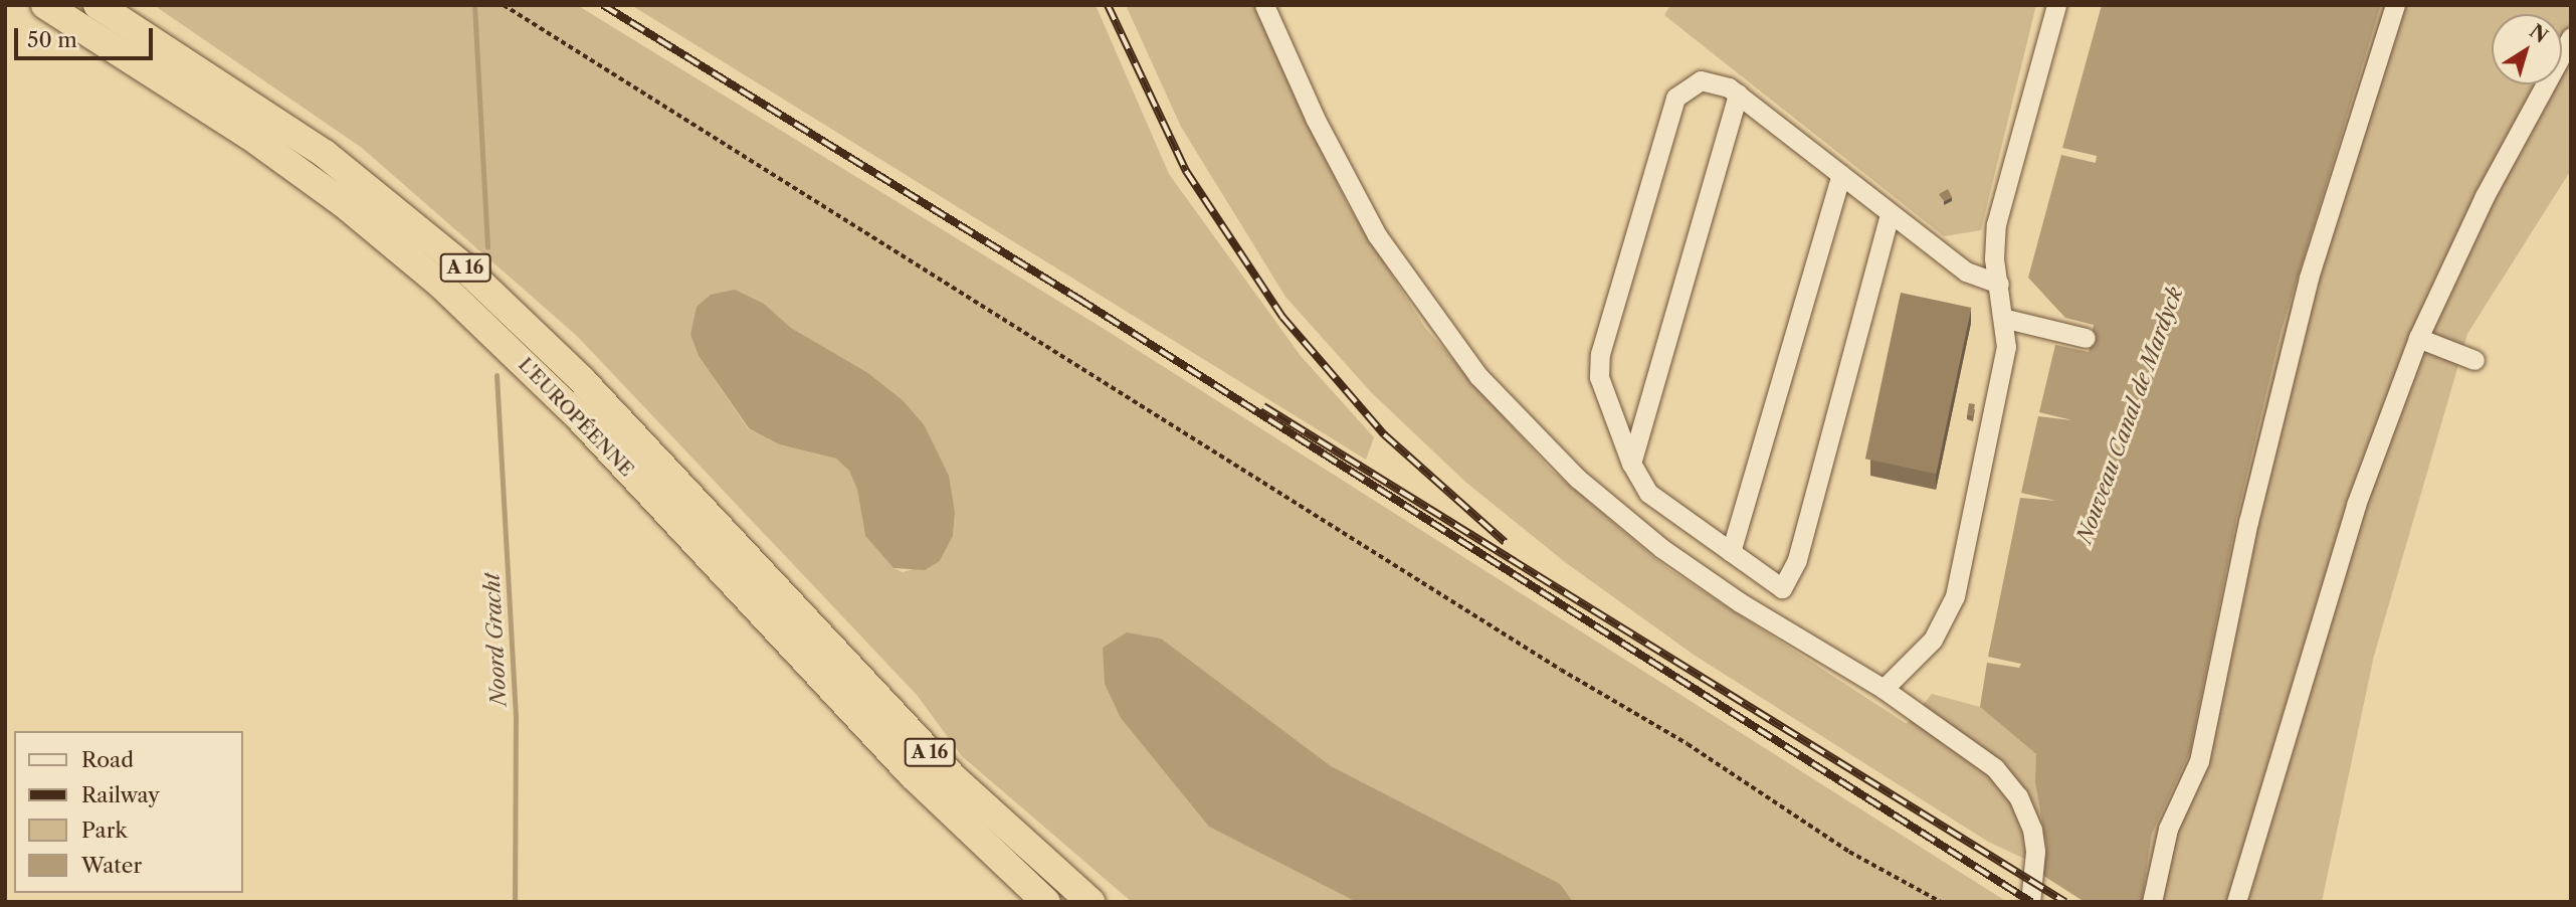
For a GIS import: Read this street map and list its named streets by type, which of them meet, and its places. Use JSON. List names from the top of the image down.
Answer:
{
  "streets": {
    "highway": ["A 16", "L'EUROPÉENNE"]
  },
  "water": ["Nouveau Canal de Mardyck", "Noord Gracht"],
  "legend": [
    "Road",
    "Railway",
    "Park",
    "Water"
  ],
  "scale_bar": "50 m",
  "north": "top right"
}
